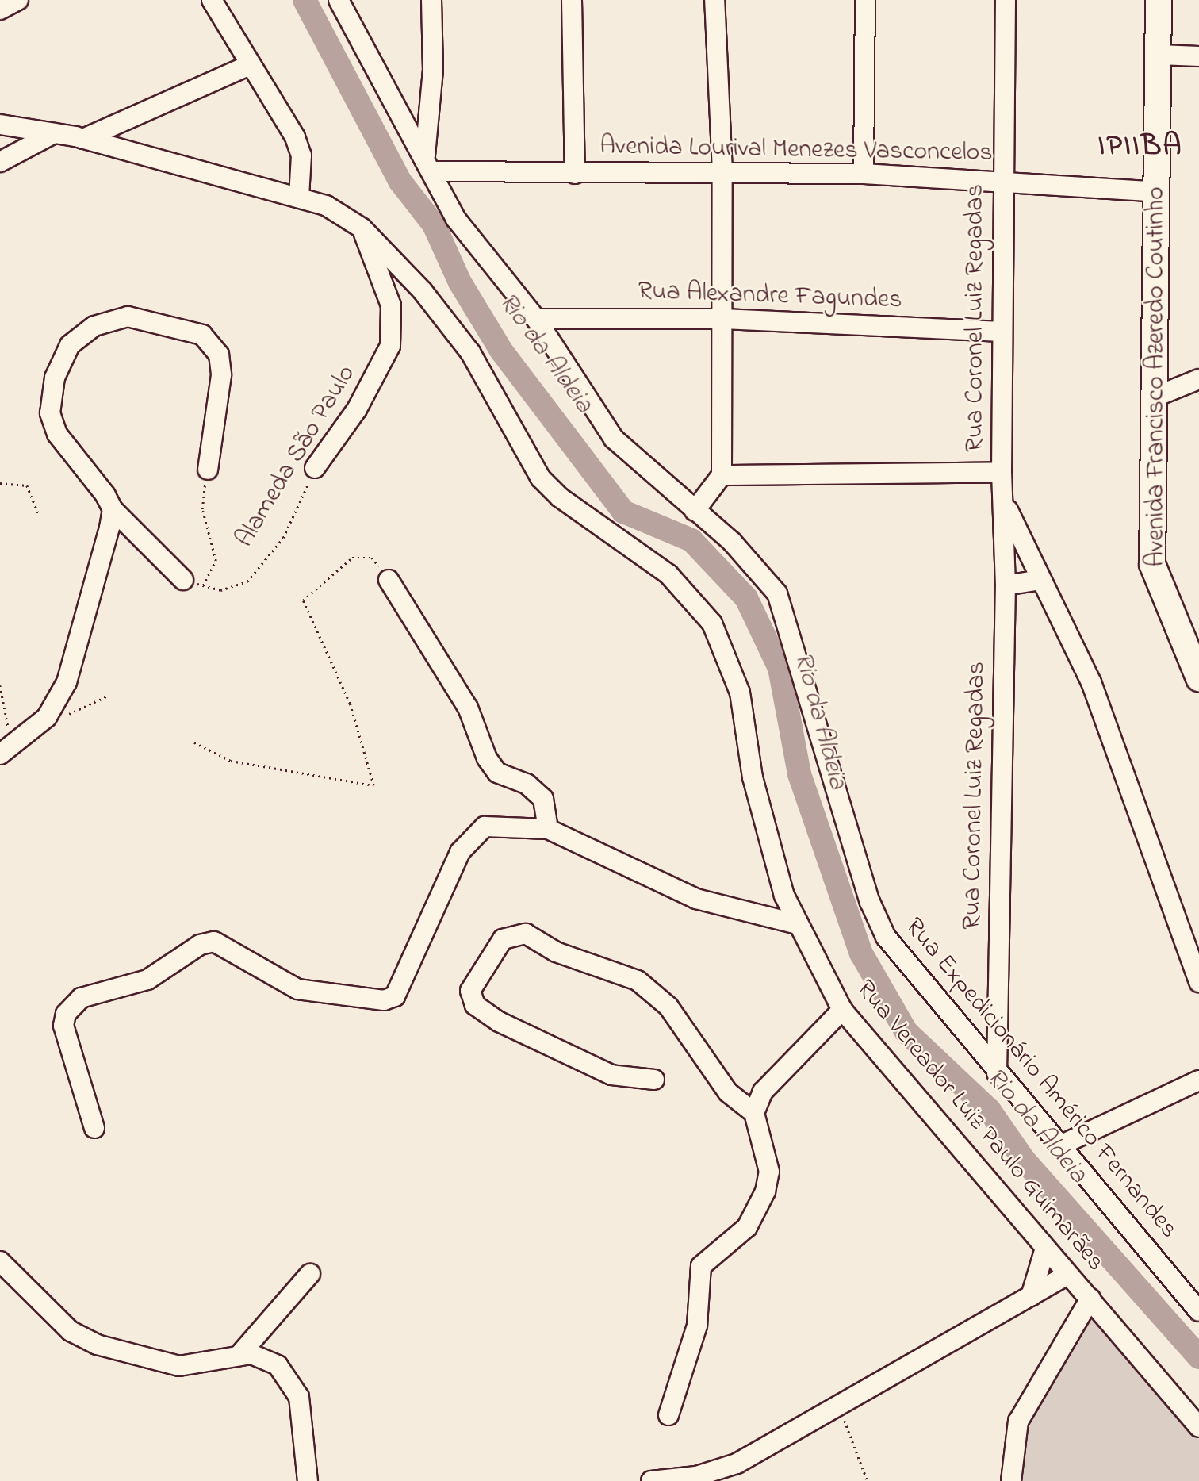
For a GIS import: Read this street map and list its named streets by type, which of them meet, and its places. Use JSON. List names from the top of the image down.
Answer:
{
  "streets": {
    "main road": ["Avenida Francisco Azeredo Coutinho"],
    "street": [
      "Avenida Lourival Menezes Vasconcelos",
      "Rua Alexandre Fagundes",
      "Rua Coronel Luiz Regadas",
      "Alameda São Paulo",
      "Rua Expedicionário Américo Fernandes",
      "Rua Vereador Luiz Paulo Guimarães"
    ]
  },
  "crossings": [
    ["Avenida Lourival Menezes Vasconcelos", "Rua Coronel Luiz Regadas"],
    ["Avenida Lourival Menezes Vasconcelos", "Avenida Francisco Azeredo Coutinho"],
    ["Avenida Lourival Menezes Vasconcelos", "Rua Expedicionário Américo Fernandes"],
    ["Rua Alexandre Fagundes", "Rua Coronel Luiz Regadas"],
    ["Rua Alexandre Fagundes", "Rua Expedicionário Américo Fernandes"],
    ["Rua Coronel Luiz Regadas", "Rua Expedicionário Américo Fernandes"],
    ["Alameda São Paulo", "Rua Vereador Luiz Paulo Guimarães"]
  ],
  "districts": ["IPIIBA"],
  "water": ["Rio da Aldeia"]
}
